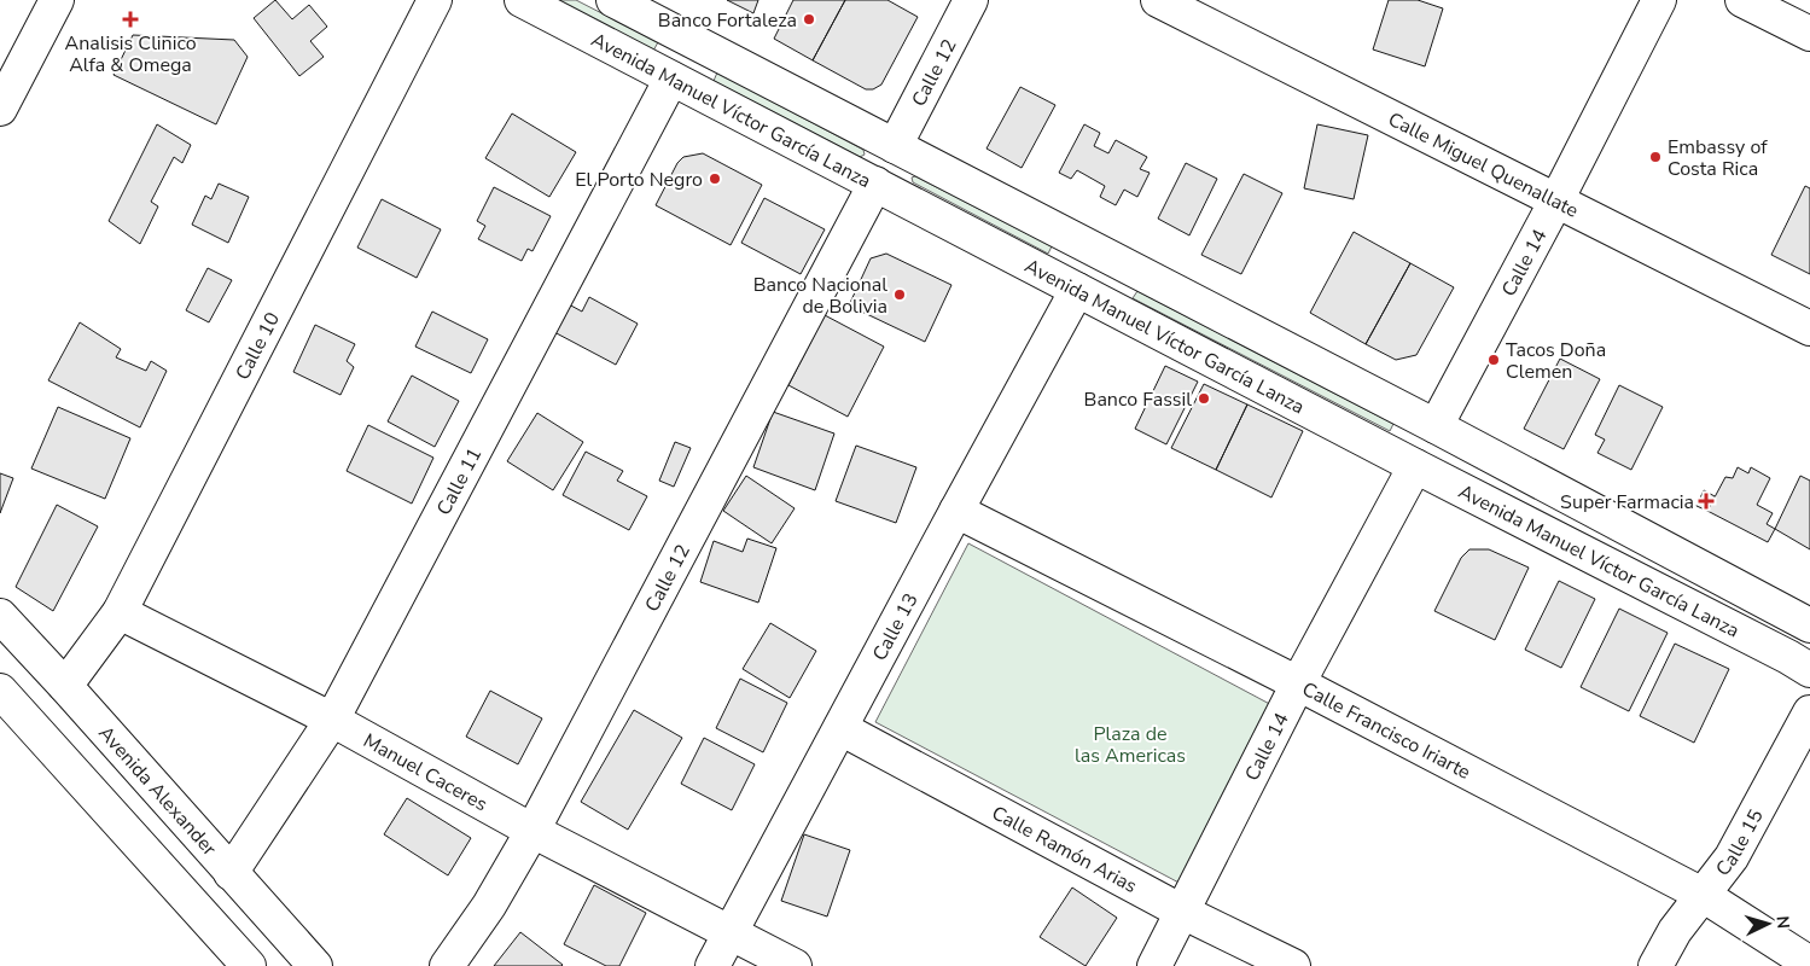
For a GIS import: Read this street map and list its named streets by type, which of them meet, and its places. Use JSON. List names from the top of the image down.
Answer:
{
  "streets": {
    "street": [
      "Calle 12",
      "Avenida Manuel Víctor García Lanza",
      "Calle Miguel Quenallate",
      "Calle 14",
      "Calle 10",
      "Calle 11",
      "Calle 13",
      "Calle Francisco Iriarte",
      "Manuel Caceres",
      "Avenida Alexander",
      "Calle 15",
      "Calle Ramón Arias"
    ]
  },
  "crossings": [
    ["Calle 12", "Avenida Manuel Víctor García Lanza"],
    ["Calle 12", "Manuel Caceres"],
    ["Avenida Manuel Víctor García Lanza", "Calle 14"],
    ["Avenida Manuel Víctor García Lanza", "Calle 11"],
    ["Avenida Manuel Víctor García Lanza", "Calle 13"],
    ["Calle Miguel Quenallate", "Calle 14"],
    ["Calle 14", "Calle Francisco Iriarte"],
    ["Calle 14", "Calle Ramón Arias"],
    ["Calle 10", "Manuel Caceres"],
    ["Calle 10", "Avenida Alexander"],
    ["Calle 11", "Manuel Caceres"],
    ["Calle 11", "Avenida Alexander"],
    ["Calle 13", "Calle Francisco Iriarte"],
    ["Calle 13", "Manuel Caceres"],
    ["Calle 13", "Calle Ramón Arias"],
    ["Calle Francisco Iriarte", "Calle 15"]
  ],
  "parks": ["Plaza de las Americas"],
  "places": {
    "health": ["Analisis Clinico Alfa & Omega", "Super Farmacia"],
    "other": [
      "Banco Fortaleza",
      "Embassy of Costa Rica",
      "El Porto Negro",
      "Banco Nacional de Bolivia",
      "Tacos Doña Clemen",
      "Banco Fassil"
    ]
  },
  "north": "right"
}
